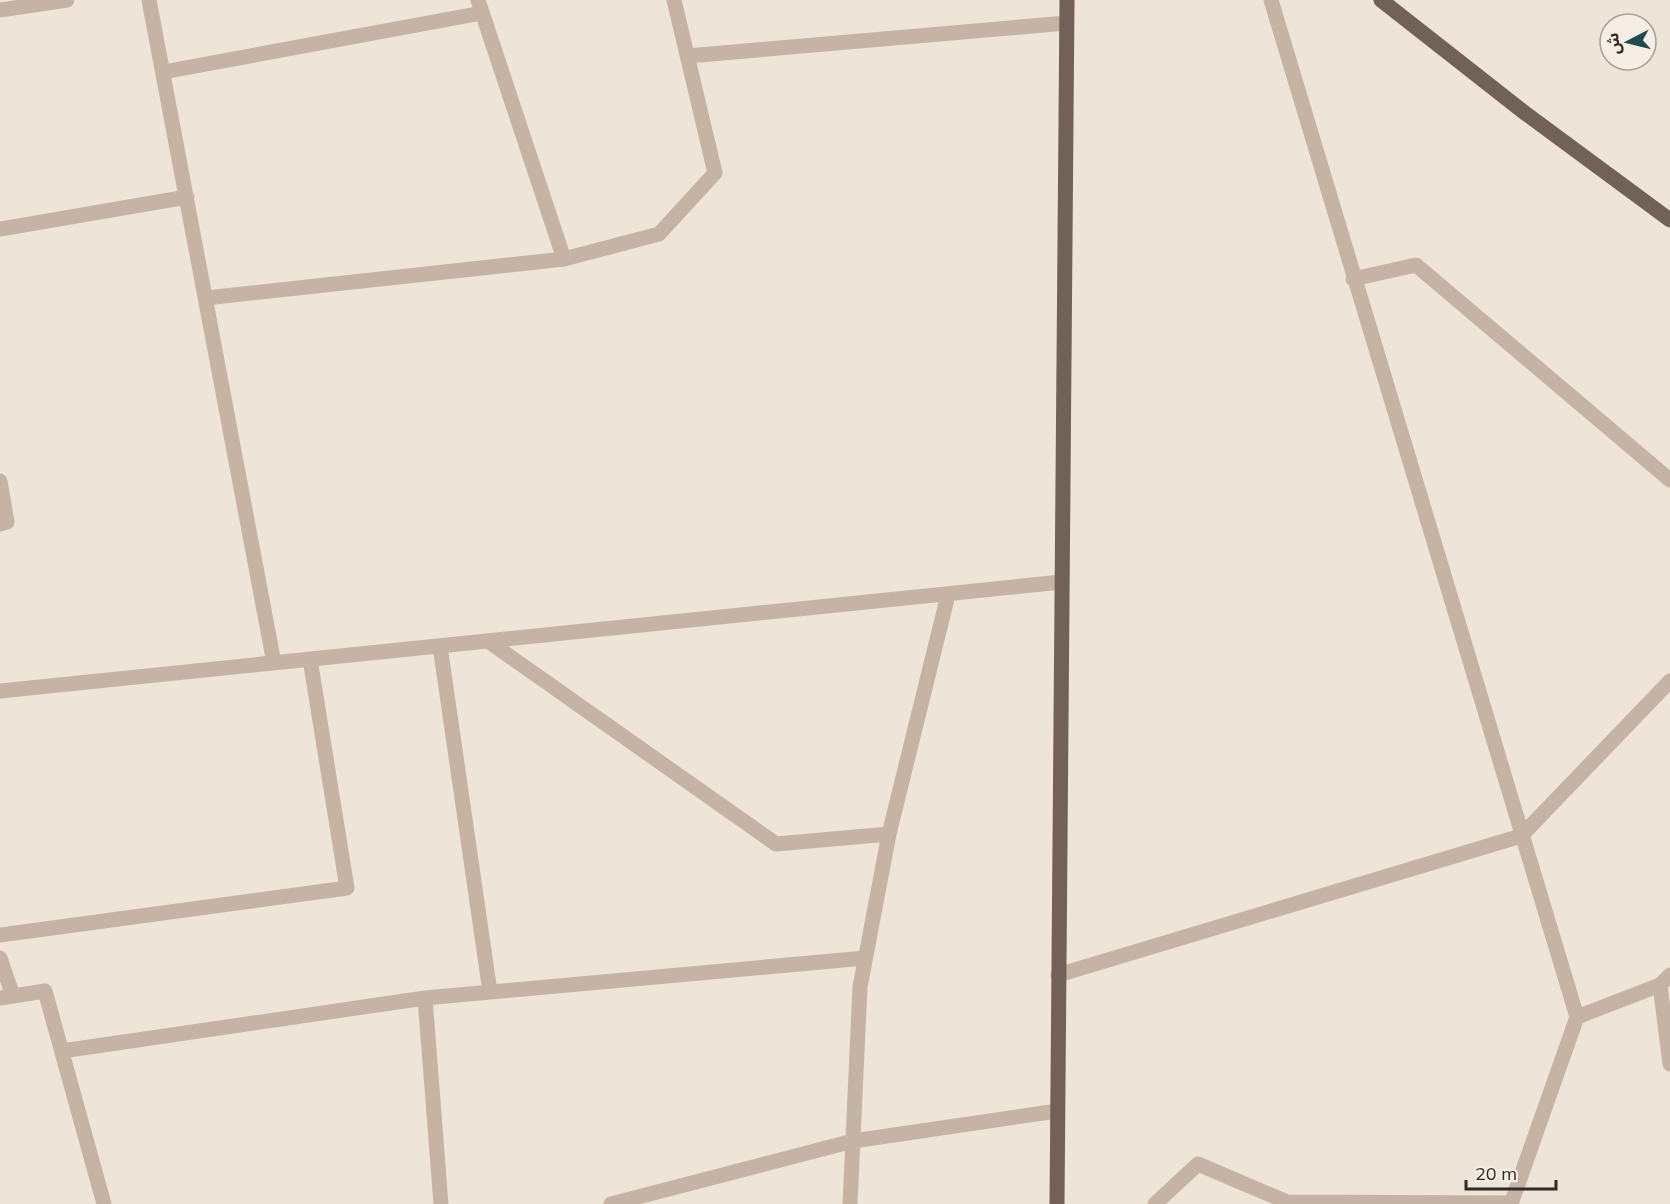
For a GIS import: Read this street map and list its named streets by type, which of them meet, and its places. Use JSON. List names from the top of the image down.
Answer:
{
  "scale_bar": "20 m",
  "north": "left"
}
